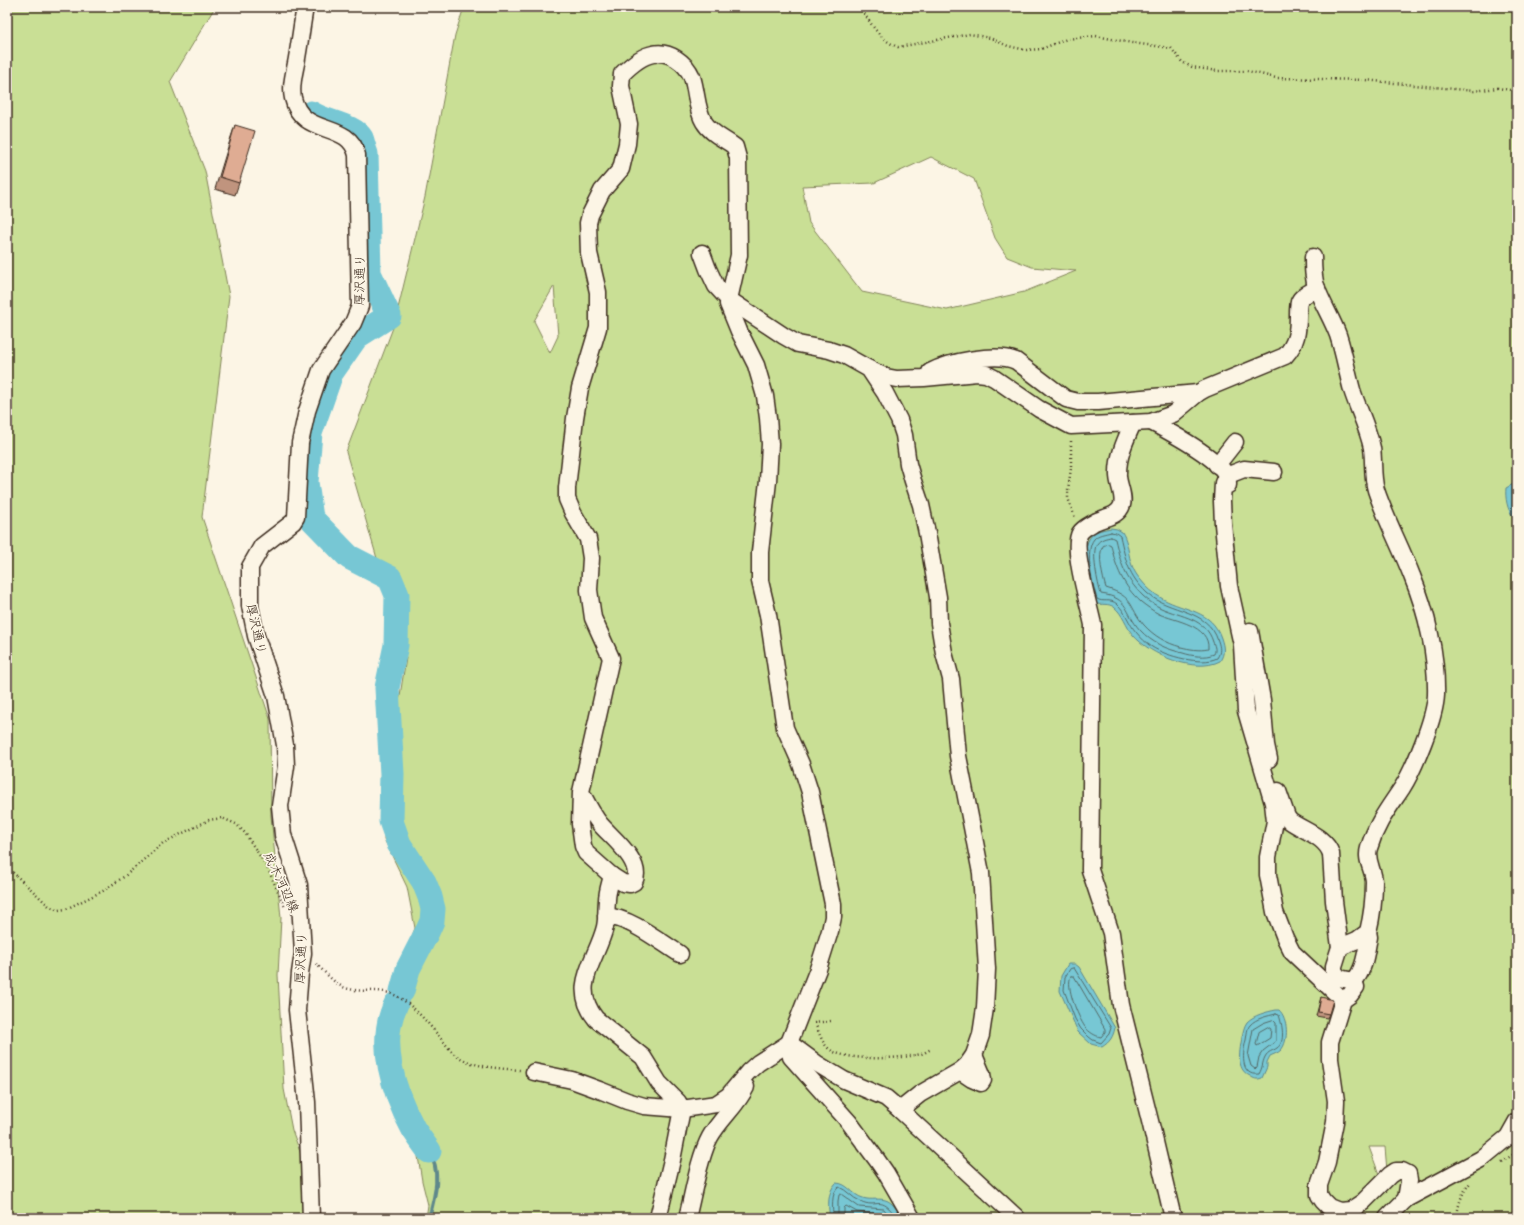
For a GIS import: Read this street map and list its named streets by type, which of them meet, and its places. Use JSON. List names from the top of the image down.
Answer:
{
  "streets": {
    "street": ["厚沢通り"],
    "path": ["成木河辺線"]
  }
}
